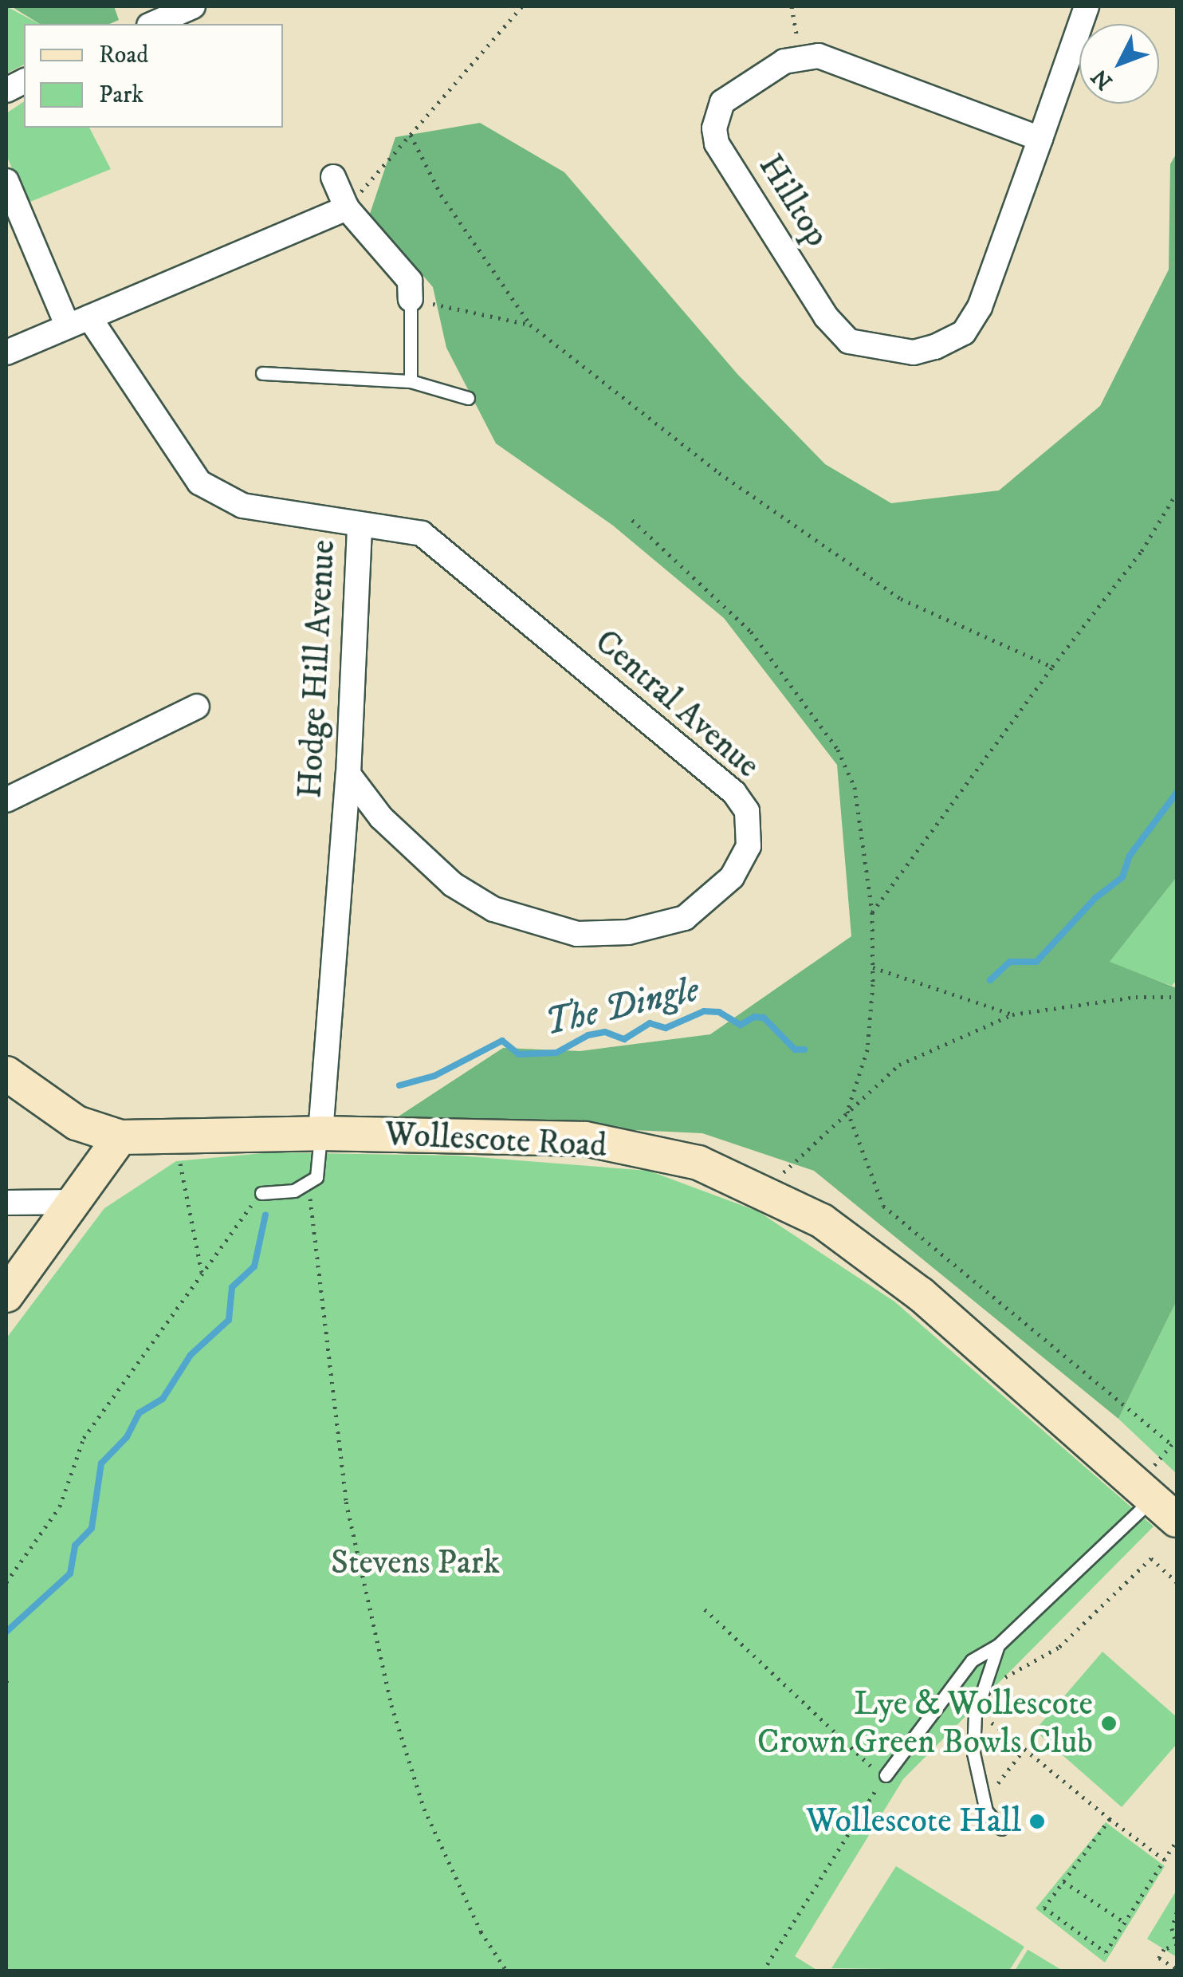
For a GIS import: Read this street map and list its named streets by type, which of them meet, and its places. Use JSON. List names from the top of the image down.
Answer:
{
  "streets": {
    "street": [
      "Hilltop",
      "Hodge Hill Avenue",
      "Central Avenue",
      "Wollescote Road"
    ]
  },
  "crossings": [
    ["Hodge Hill Avenue", "Central Avenue"],
    ["Hodge Hill Avenue", "Wollescote Road"]
  ],
  "water": ["The Dingle"],
  "parks": ["Stevens Park"],
  "places": ["Lye & Wollescote Crown Green Bowls Club", "Wollescote Hall"],
  "legend": ["Road", "Park"],
  "north": "bottom left"
}
